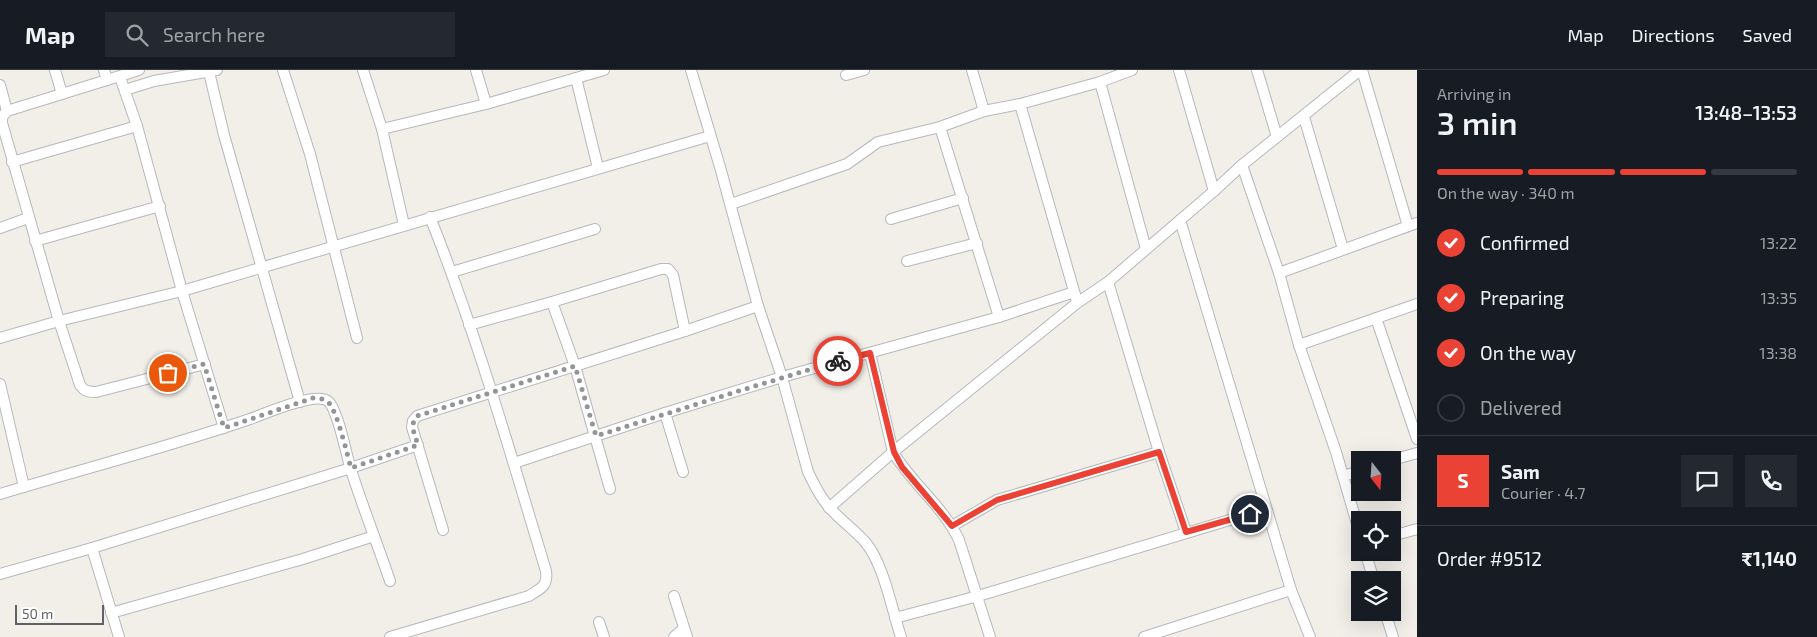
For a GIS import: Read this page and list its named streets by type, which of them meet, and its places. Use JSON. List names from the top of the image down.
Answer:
{
  "scale_bar": "50 m",
  "north": "bottom",
  "page": {
    "header": "Map",
    "search": "Search here",
    "nav": ["Map", "Directions", "Saved"],
    "heading": ["3 min", "Arriving in", "13:48–13:53"],
    "panel": [
      "Sam",
      "Courier · 4.7",
      "Order #9512",
      "₹1,140"
    ],
    "bar": "On the way · 340 m",
    "list": [
      ["Confirmed", "13:22"],
      ["Preparing", "13:35"],
      ["On the way", "13:38"],
      "Delivered"
    ],
    "round": "S",
    "scale": "50 m"
  }
}
